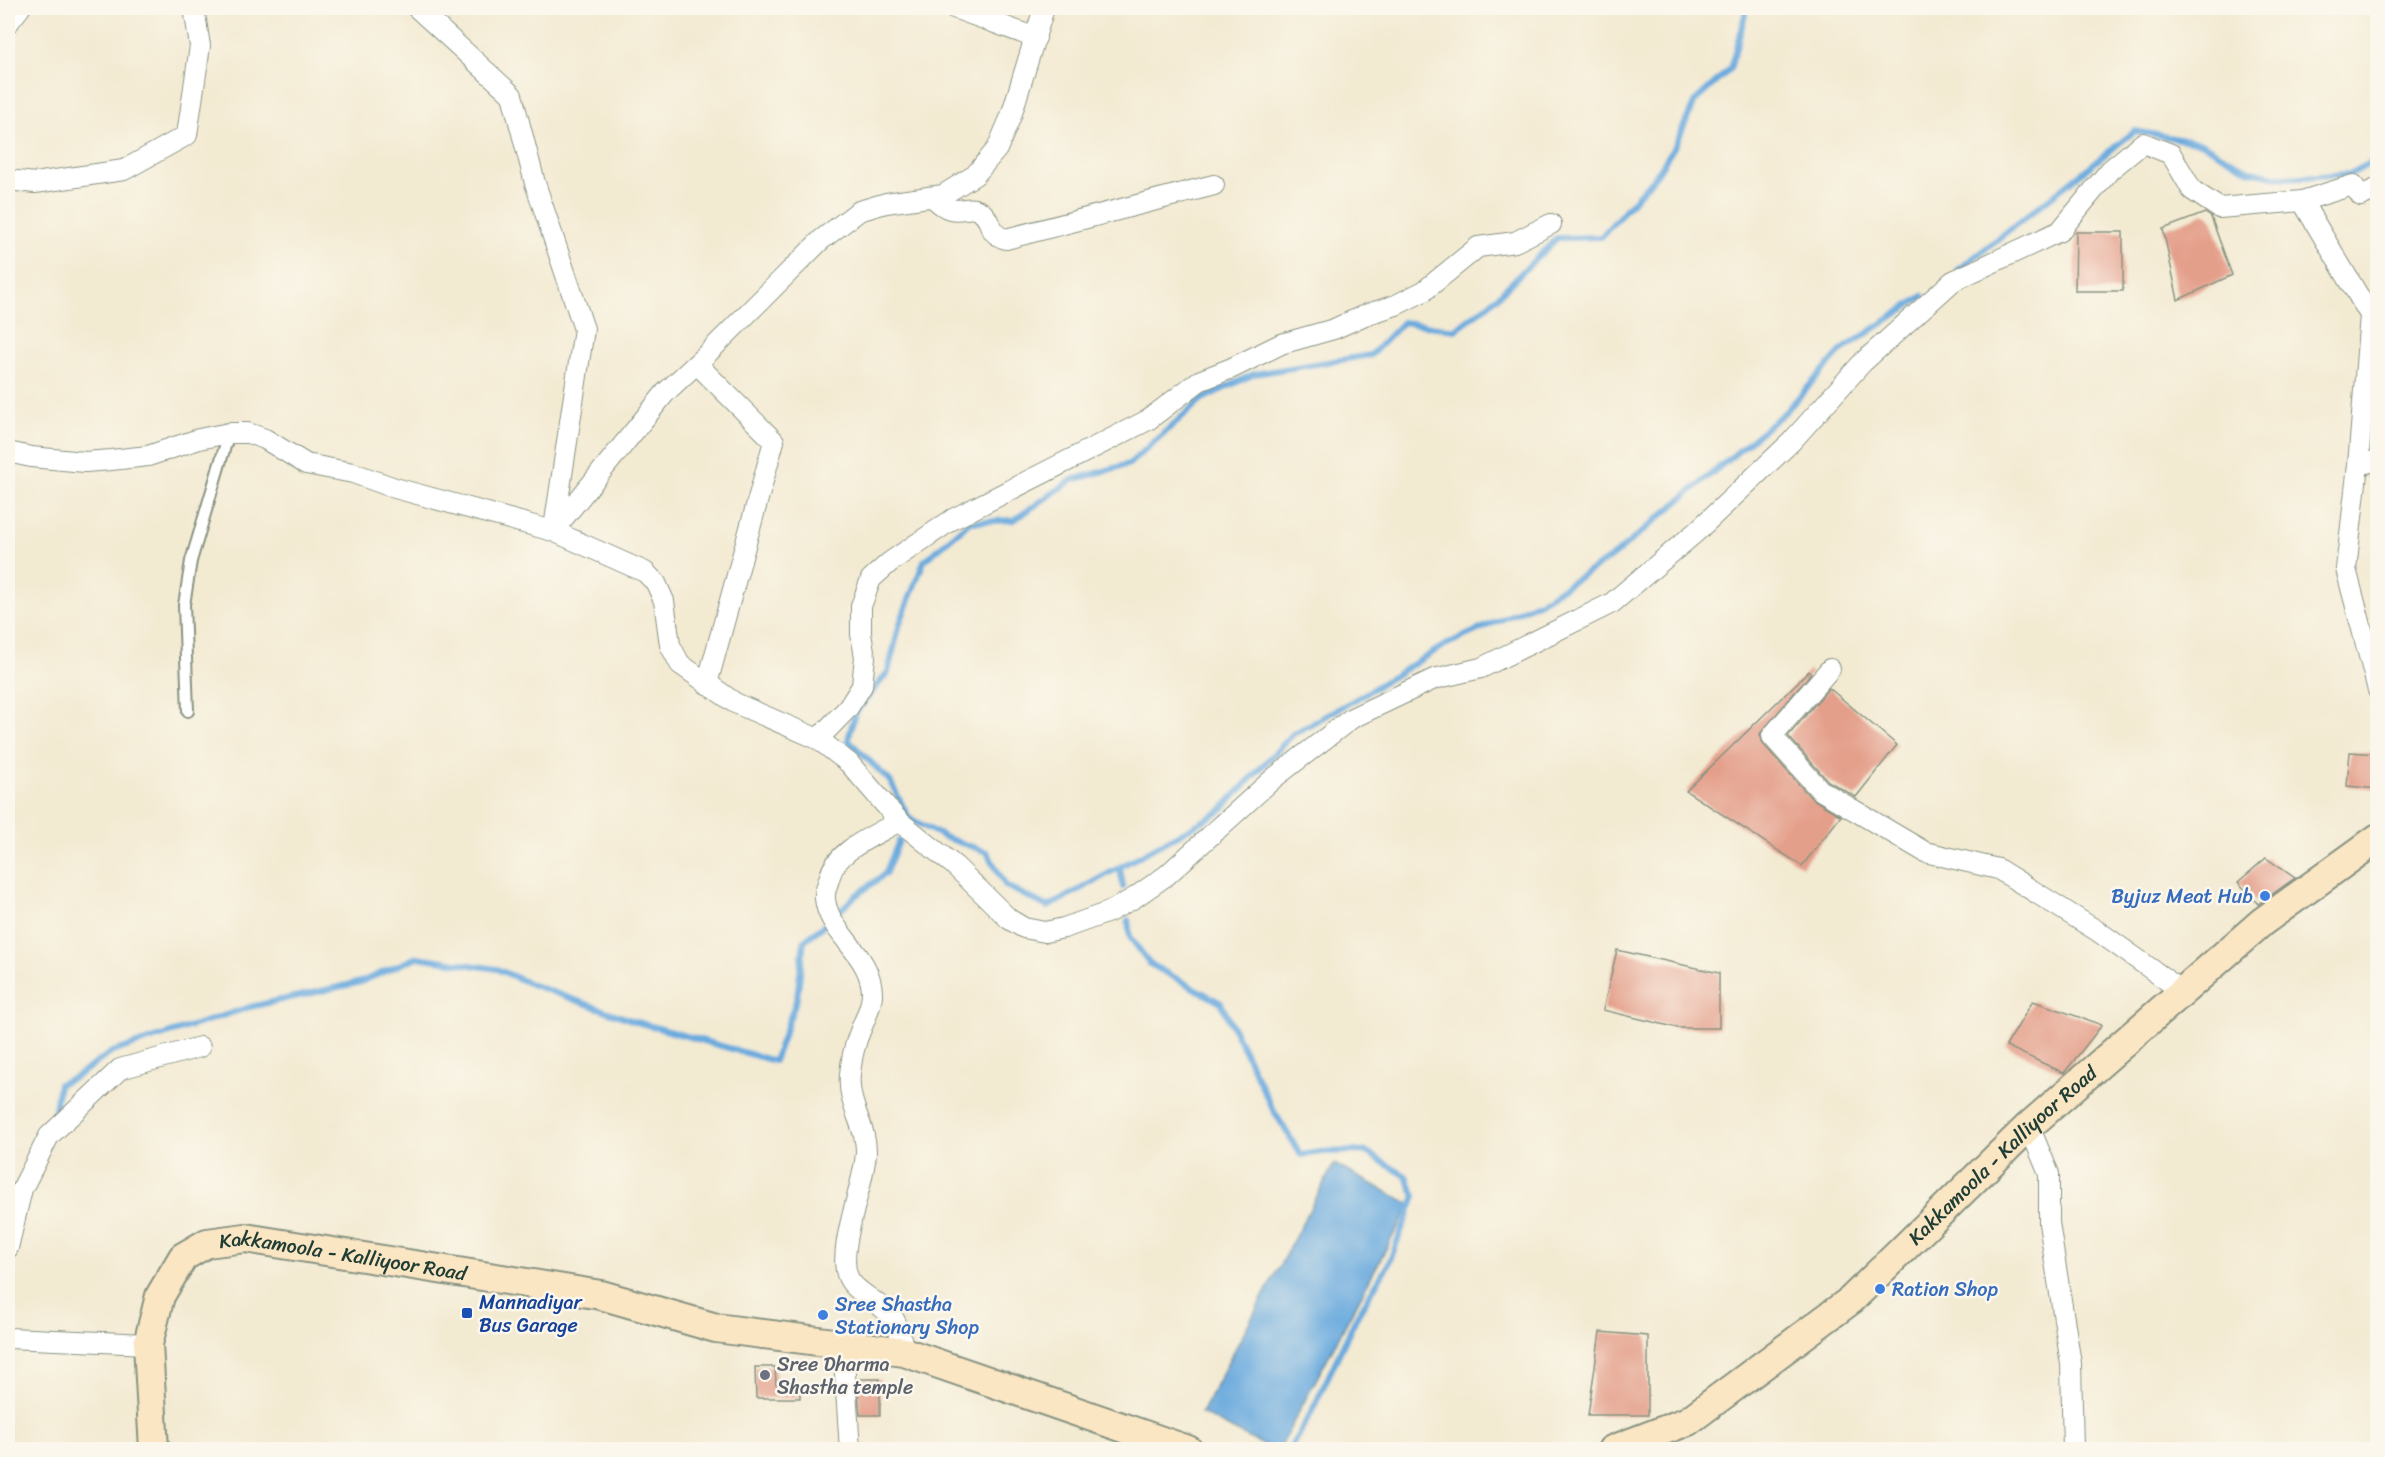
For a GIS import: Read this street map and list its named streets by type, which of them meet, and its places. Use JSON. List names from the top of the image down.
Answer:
{
  "streets": {
    "main road": ["Kakkamoola - Kalliyoor Road"]
  },
  "places": {
    "other": [
      "Byjuz Meat Hub",
      "Ration Shop",
      "Sree Shastha Stationary Shop",
      "Sree Dharma Shastha temple"
    ],
    "transit": ["Mannadiyar Bus Garage"]
  }
}
